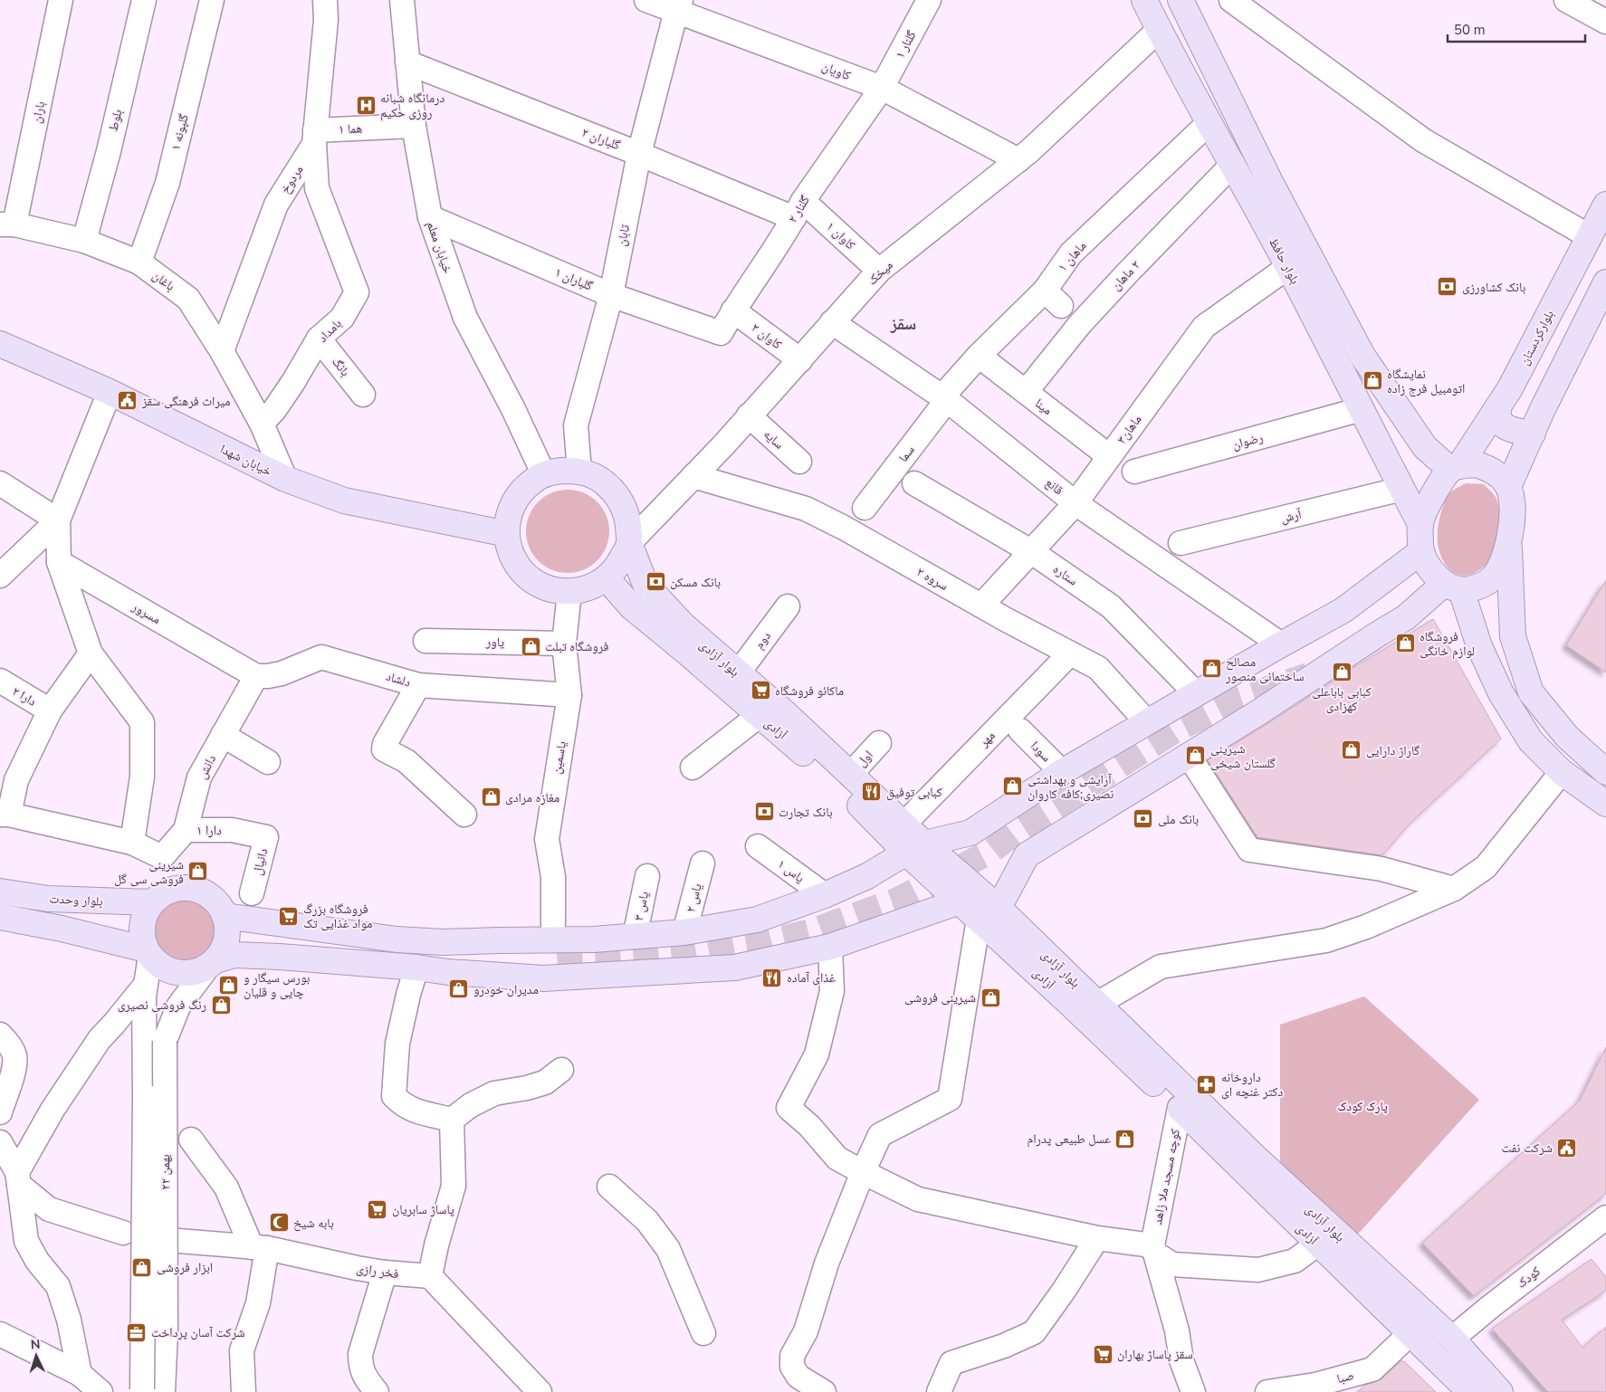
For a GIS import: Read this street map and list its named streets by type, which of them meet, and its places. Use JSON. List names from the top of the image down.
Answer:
{
  "streets": {
    "main road": [
      "بلوار حافظ",
      "بلوارکردستان",
      "خیابان شهدا",
      "بلوار آزادی",
      "آزادی",
      "بلوار وحدت"
    ],
    "street": [
      "گلنار ۱",
      "کاویان",
      "باران",
      "بلوط",
      "هما ۱",
      "گلپونه ۱",
      "گلباران ۲",
      "مردوخ",
      "گلنار ۲",
      "تابان",
      "کاوان ۱",
      "خیابان معلم",
      "ماهان ۱",
      "میخک",
      "٢ ماهان",
      "گلباران ۱",
      "باغان",
      "بامداد",
      "کاوان ۲",
      "بانگ",
      "مینا",
      "ماهان۳",
      "سایه",
      "رضوان",
      "سما",
      "قانع",
      "آرش",
      "ستاره",
      "سروه ۲",
      "مسرور",
      "دوم",
      "یاور",
      "دلشاد",
      "دارا ۲",
      "مهر",
      "سودا",
      "یاسمین",
      "اول",
      "دانش",
      "دارا ۱",
      "دانیال",
      "یاس ۱",
      "یاس ۲",
      "یاس ۳",
      "۲۲ بهمن",
      "کوچه مسجد ملا زاهد",
      "فخر رازی",
      "کودک",
      "صبا"
    ]
  },
  "crossings": [
    ["گلنار ۱", "کاویان"],
    ["گلنار ۱", "گلنار ۲"],
    ["کاویان", "گلنار ۲"],
    ["کاویان", "تابان"],
    ["کاویان", "میخک"],
    ["باران", "باغان"],
    ["بلوط", "باغان"],
    ["هما ۱", "مردوخ"],
    ["هما ۱", "خیابان معلم"],
    ["هما ۱", "بامداد"],
    ["گلپونه ۱", "باغان"],
    ["گلباران ۲", "گلنار ۲"],
    ["گلباران ۲", "تابان"],
    ["گلباران ۲", "کاوان ۱"],
    ["گلباران ۲", "خیابان معلم"],
    ["مردوخ", "باغان"],
    ["مردوخ", "بامداد"],
    ["گلنار ۲", "کاوان ۱"],
    ["گلنار ۲", "گلباران ۱"],
    ["گلنار ۲", "کاوان ۲"],
    ["تابان", "خیابان معلم"],
    ["تابان", "میخک"],
    ["تابان", "گلباران ۱"],
    ["تابان", "خیابان شهدا"],
    ["تابان", "بلوار آزادی"],
    ["تابان", "آزادی"],
    ["تابان", "یاسمین"],
    ["کاوان ۱", "میخک"],
    ["خیابان معلم", "میخک"],
    ["خیابان معلم", "گلباران ۱"],
    ["خیابان معلم", "خیابان شهدا"],
    ["خیابان معلم", "بلوار آزادی"],
    ["خیابان معلم", "آزادی"],
    ["خیابان معلم", "یاسمین"],
    ["ماهان ۱", "بلوار حافظ"],
    ["ماهان ۱", "مینا"],
    ["ماهان ۱", "سما"],
    ["ماهان ۱", "قانع"],
    ["بلوار حافظ", "میخک"],
    ["بلوار حافظ", "٢ ماهان"],
    ["بلوار حافظ", "بلوارکردستان"],
    ["بلوار حافظ", "ماهان۳"],
    ["بلوار حافظ", "رضوان"],
    ["بلوار حافظ", "آرش"],
    ["میخک", "کاوان ۲"],
    ["میخک", "سایه"],
    ["میخک", "خیابان شهدا"],
    ["میخک", "قانع"],
    ["میخک", "سروه ۲"],
    ["میخک", "بلوار آزادی"],
    ["میخک", "آزادی"],
    ["میخک", "یاسمین"],
    ["٢ ماهان", "مینا"],
    ["باغان", "بامداد"],
    ["بامداد", "بانگ"],
    ["مینا", "ماهان۳"],
    ["ماهان۳", "قانع"],
    ["ماهان۳", "ستاره"],
    ["ماهان۳", "سروه ۲"],
    ["سما", "قانع"],
    ["خیابان شهدا", "بلوار آزادی"],
    ["خیابان شهدا", "آزادی"],
    ["خیابان شهدا", "یاسمین"],
    ["سروه ۲", "مهر"],
    ["مسرور", "دلشاد"],
    ["مسرور", "دانش"],
    ["دوم", "بلوار آزادی"],
    ["یاور", "یاسمین"],
    ["بلوار آزادی", "آزادی"],
    ["بلوار آزادی", "مهر"],
    ["بلوار آزادی", "یاسمین"],
    ["بلوار آزادی", "اول"],
    ["بلوار آزادی", "کودک"],
    ["دلشاد", "یاسمین"],
    ["دلشاد", "دانش"],
    ["آزادی", "یاسمین"],
    ["آزادی", "کوچه مسجد ملا زاهد"],
    ["آزادی", "صبا"],
    ["دانش", "دارا ۱"],
    ["دارا ۱", "دانیال"],
    ["بلوار وحدت", "۲۲ بهمن"]
  ],
  "districts": ["سقز"],
  "parks": ["پارک کودک"],
  "places": {
    "hospital": ["درمانگاه شبانه روزی حکیم"],
    "bank": [
      "بانک کشاورزی",
      "بانک مسکن",
      "بانک تجارت",
      "بانک ملی"
    ],
    "shop": [
      "نمایشگاه اتومبیل فرج زاده",
      "فروشگاه لوازم خانگی",
      "فروشگاه تبلت",
      "مصالح ساختمانی منصور",
      "کبابی باباعلی کهزادی",
      "گاراژ دارایی",
      "شیرینی گلستان شیخی",
      "آرایشی و بهداشتی نصیری;کافه کاروان",
      "مغازه مرادی",
      "شیرینی فروشی سی گل",
      "بورس سیگار و چایی و قلیان",
      "مدیران خودرو",
      "شیرینی فروشی",
      "رنگ فروشی نصیری",
      "عسل طبیعی پدرام",
      "ابزار فروشی"
    ],
    "public building": ["میراث فرهنگی سقز", "شرکت نفت"],
    "supermarket": [
      "ماکائو فروشگاه",
      "فروشگاه بزرگ مواد غذایی تک",
      "پاساژ سابریان",
      "سقز پاساژ بهاران"
    ],
    "restaurant": ["کبابی توفیق", "غذای آماده"],
    "pharmacy": ["داروخانه دکتر غنچه ای"],
    "mosque": ["بابه شیخ"],
    "office": ["شرکت آسان پرداخت"]
  },
  "scale_bar": "50 m",
  "north": "top"
}
